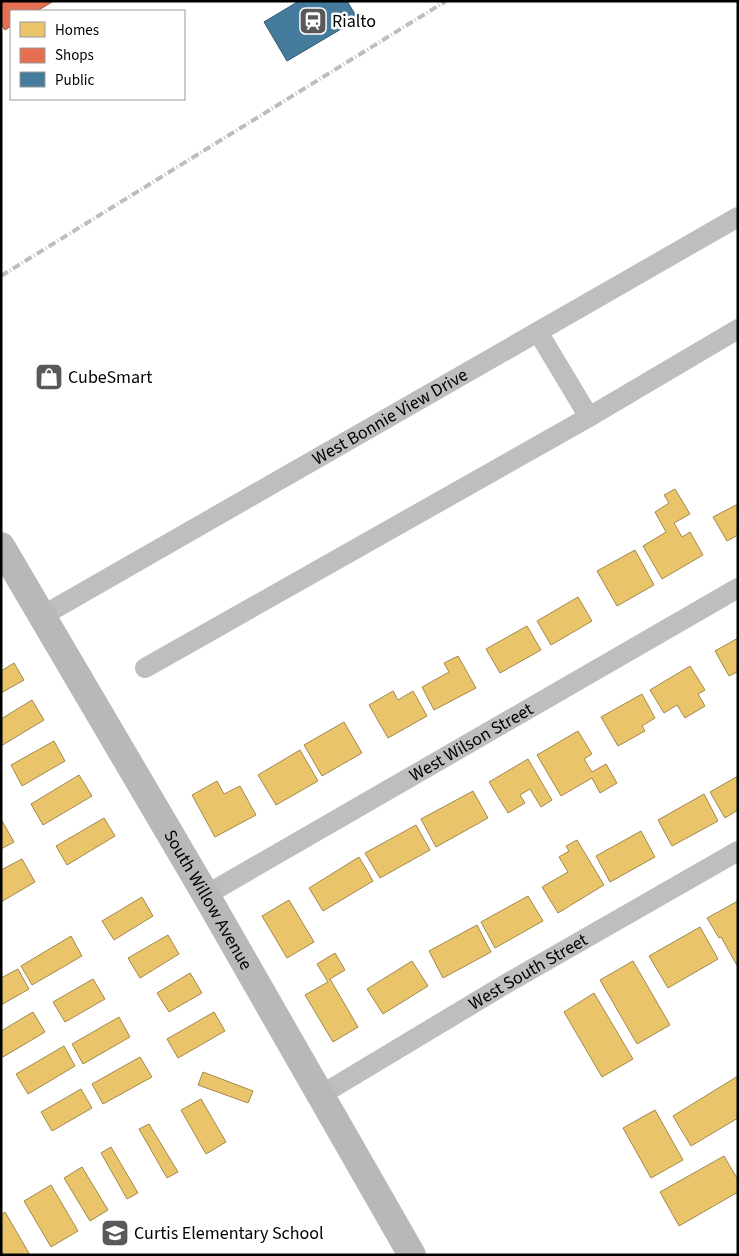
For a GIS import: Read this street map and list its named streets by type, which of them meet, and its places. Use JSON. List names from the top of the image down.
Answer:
{
  "streets": {
    "street": [
      "West Bonnie View Drive",
      "West Wilson Street",
      "South Willow Avenue",
      "West South Street"
    ]
  },
  "crossings": [
    ["West Bonnie View Drive", "South Willow Avenue"],
    ["West Wilson Street", "South Willow Avenue"],
    ["South Willow Avenue", "West South Street"]
  ],
  "places": {
    "station": ["Rialto"],
    "shop": ["CubeSmart"],
    "school or university": ["Curtis Elementary School"]
  },
  "legend": ["Homes", "Shops", "Public"]
}
